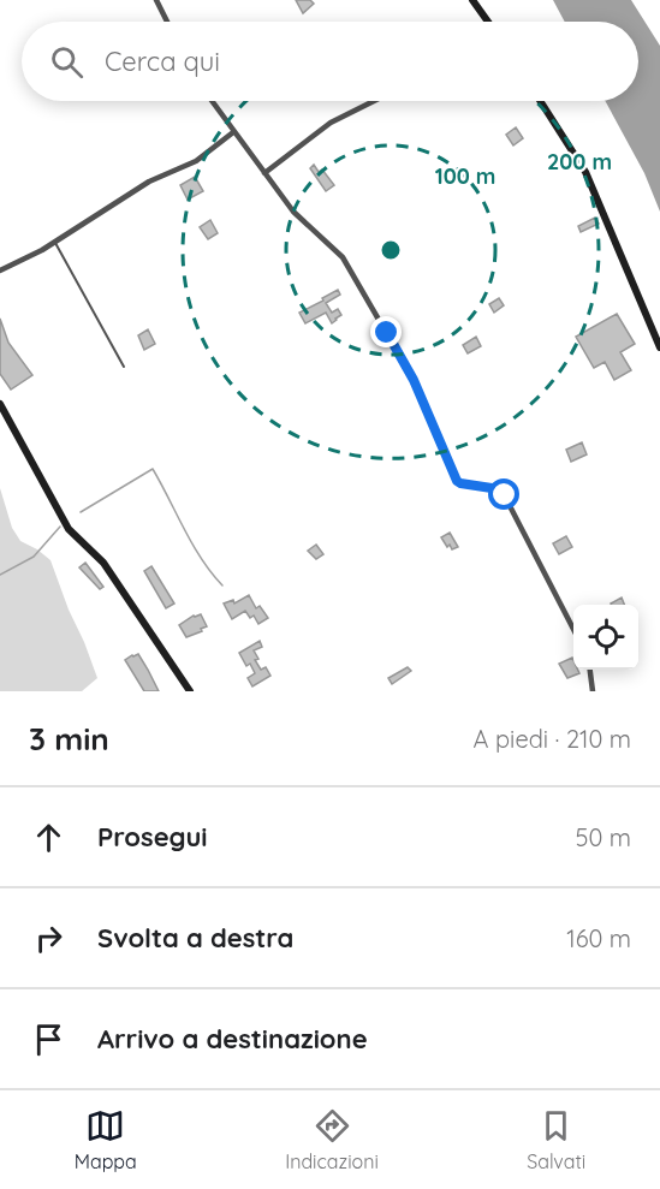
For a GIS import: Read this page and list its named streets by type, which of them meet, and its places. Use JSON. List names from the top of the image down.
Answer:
{
  "page": {
    "search": "Cerca qui",
    "heading": ["3 min", "A piedi · 210 m"],
    "list": [
      ["Prosegui", "50 m"],
      ["Svolta a destra", "160 m"],
      "Arrivo a destinazione"
    ],
    "nav": ["Mappa", "Indicazioni", "Salvati"]
  },
  "rings": ["200 m", "100 m"]
}
